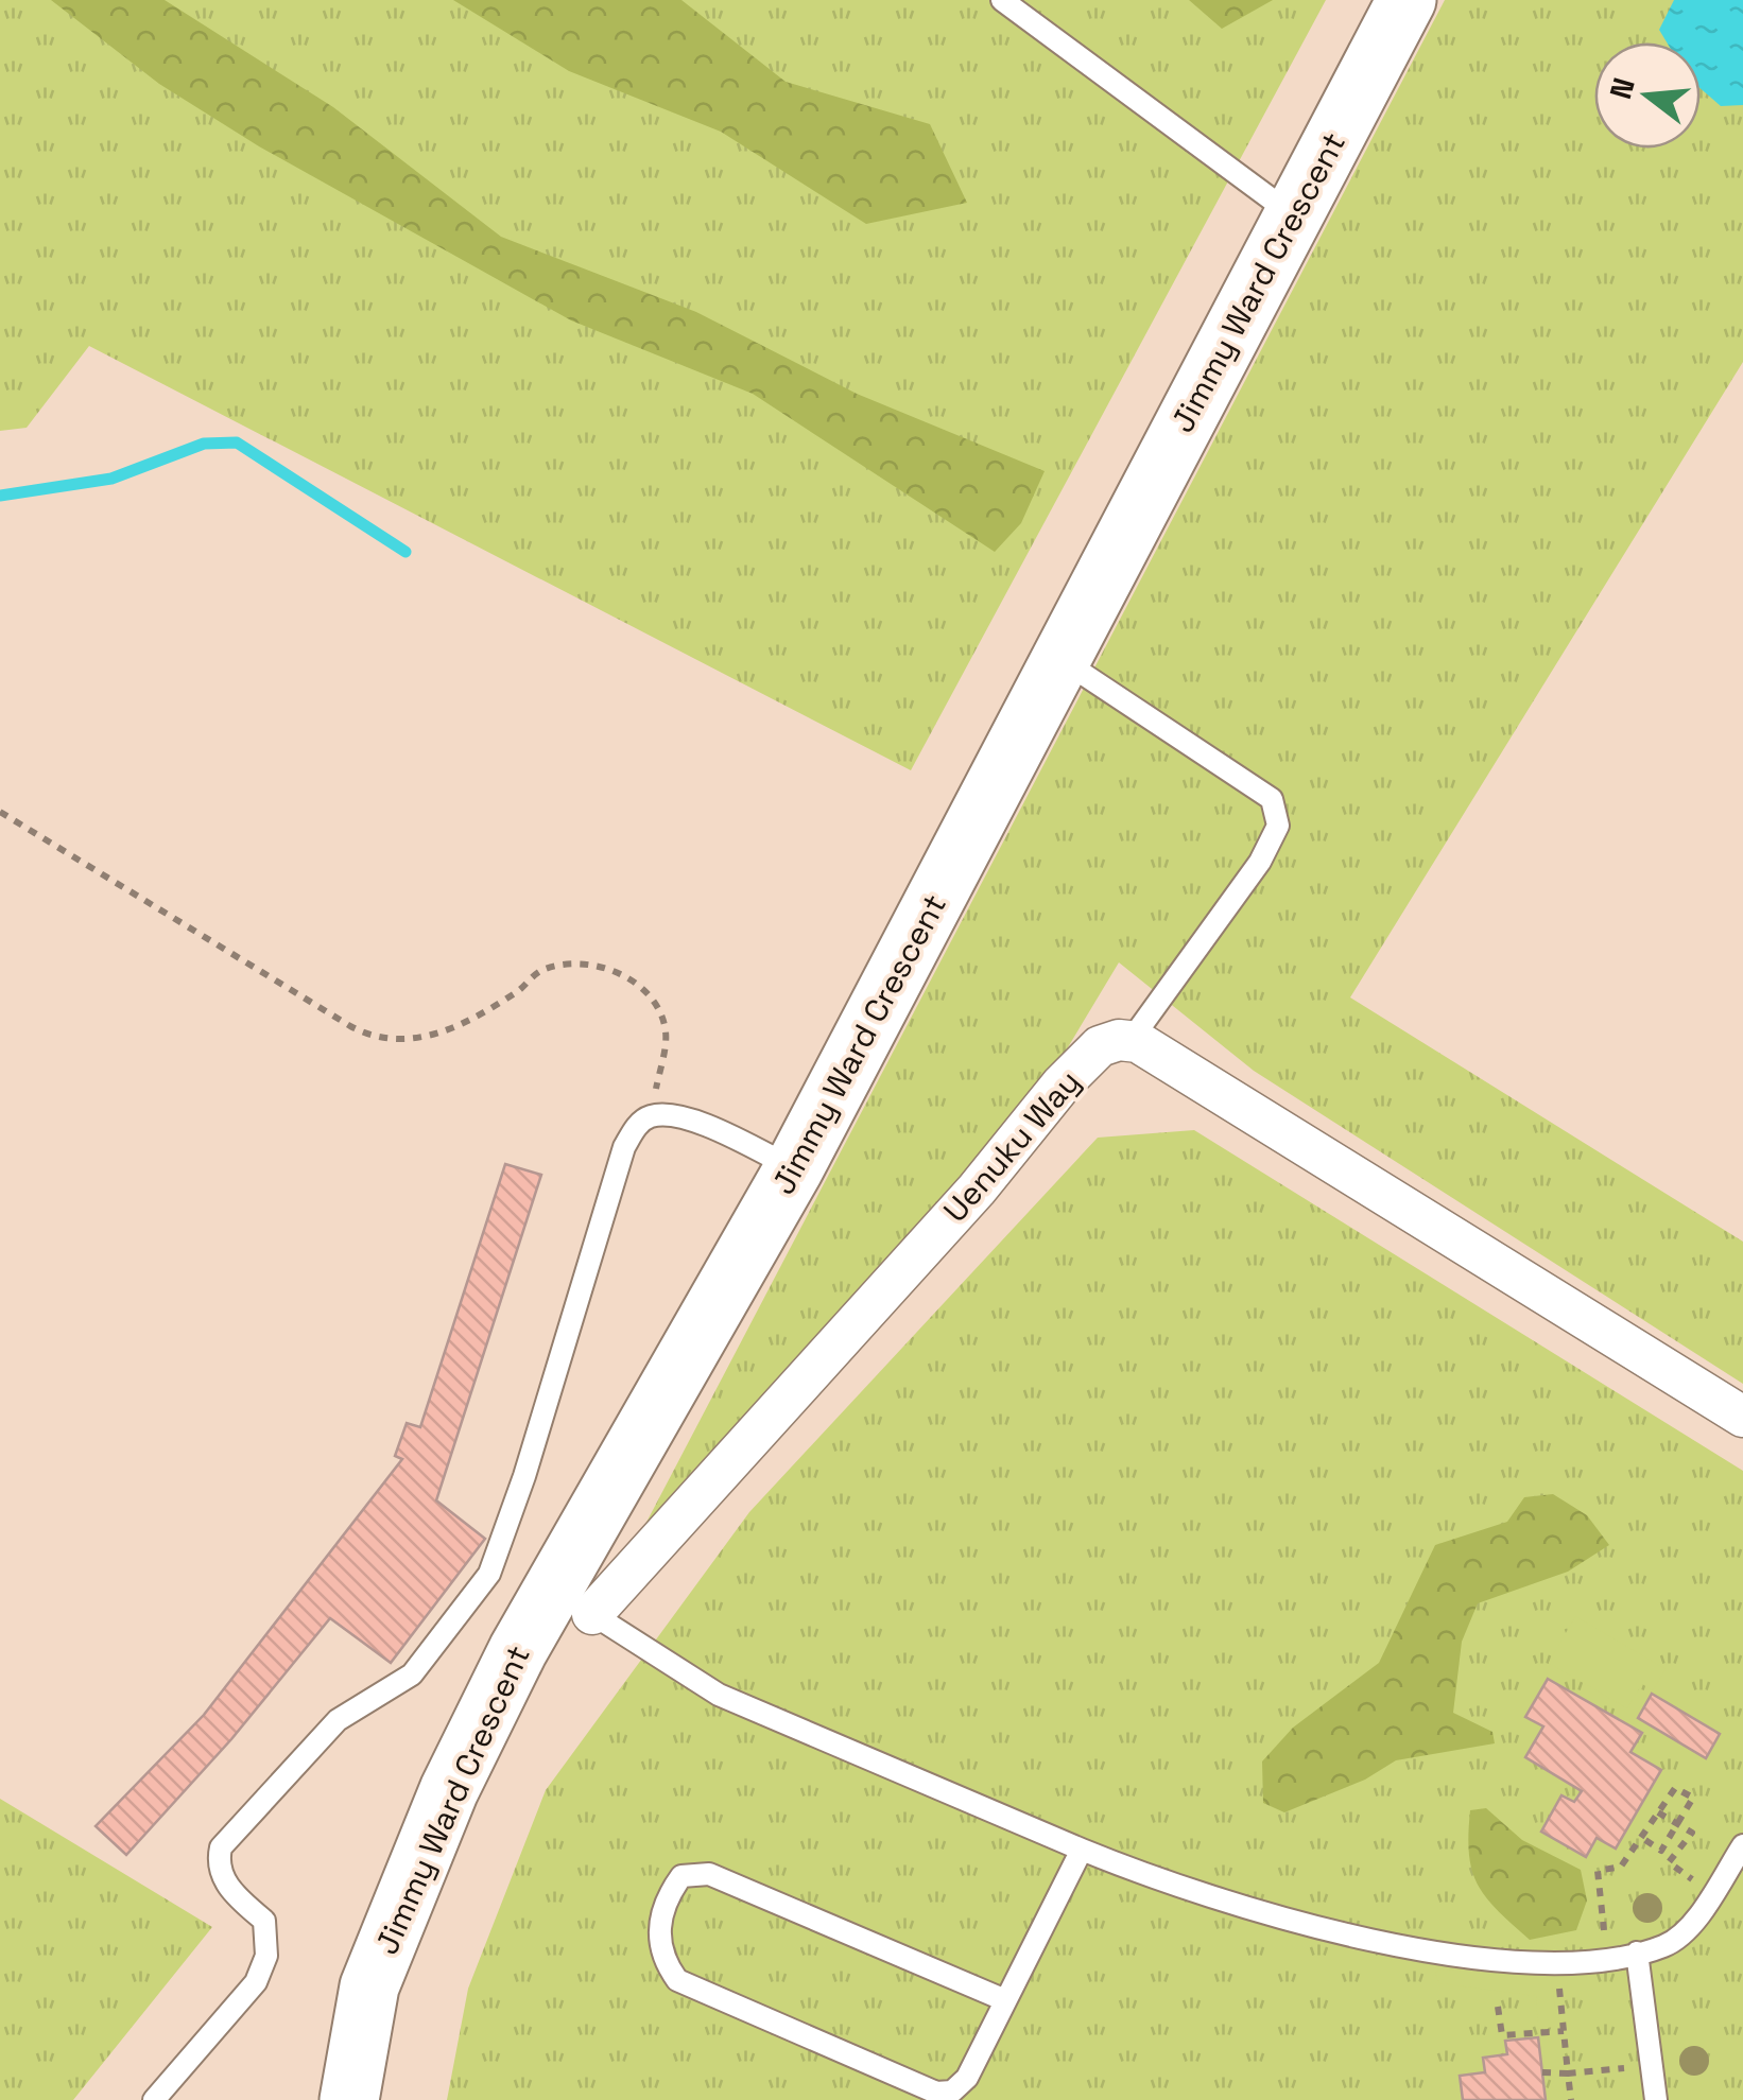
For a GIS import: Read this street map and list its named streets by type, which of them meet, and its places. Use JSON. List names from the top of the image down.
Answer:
{
  "streets": {
    "street": ["Jimmy Ward Crescent", "Uenuku Way"]
  },
  "north": "left"
}
